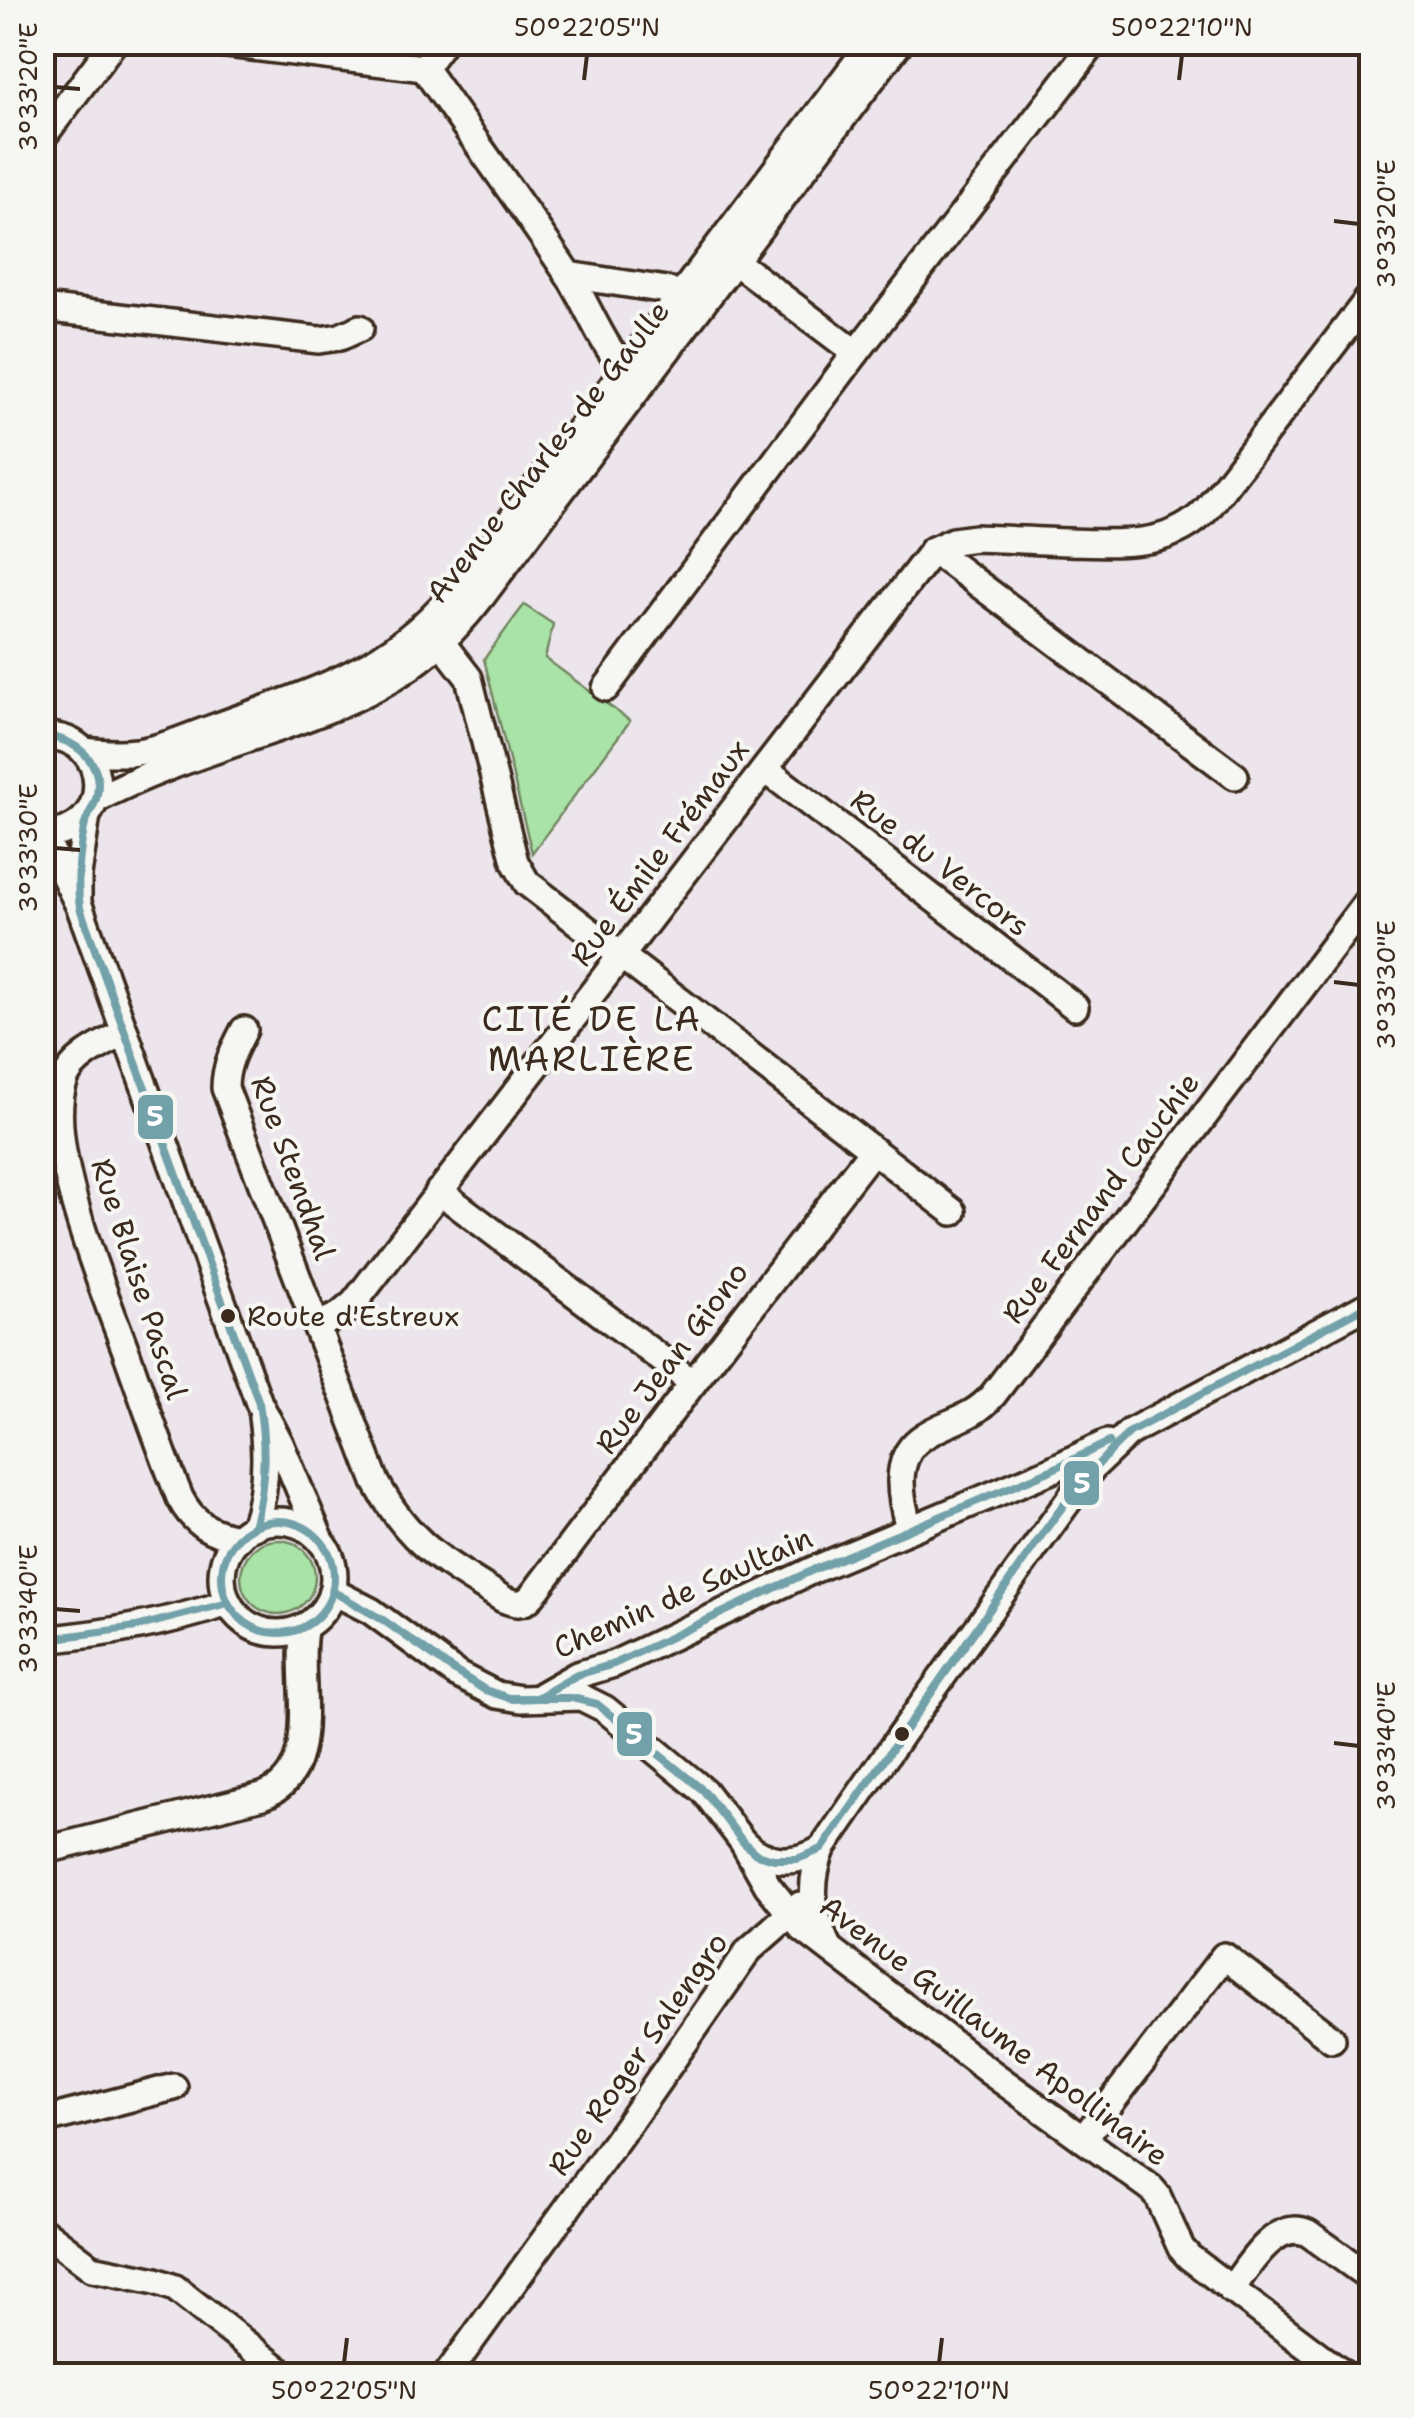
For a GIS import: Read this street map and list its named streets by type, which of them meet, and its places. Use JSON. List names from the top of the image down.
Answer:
{
  "streets": {
    "street": [
      "Avenue Charles de Gaulle",
      "Rue Émile Frémaux",
      "Rue du Vercors",
      "Rue Stendhal",
      "Rue Fernand Cauchie",
      "Rue Blaise Pascal",
      "Rue Jean Giono",
      "Chemin de Saultain",
      "Avenue Guillaume Apollinaire",
      "Rue Roger Salengro"
    ]
  },
  "crossings": [
    ["Rue Émile Frémaux", "Rue du Vercors"],
    ["Rue Émile Frémaux", "Rue Stendhal"],
    ["Rue Stendhal", "Rue Jean Giono"],
    ["Rue Fernand Cauchie", "Chemin de Saultain"],
    ["Rue Blaise Pascal", "Chemin de Saultain"],
    ["Avenue Guillaume Apollinaire", "Rue Roger Salengro"]
  ],
  "districts": ["CITÉ DE LA MARLIÈRE"],
  "places": ["Route d'Estreux"],
  "lines": ["transit line 5"],
  "coordinates": [
    "50°22'05\"N",
    "50°22'10\"N",
    "3°33'20\"E",
    "3°33'30\"E",
    "3°33'40\"E"
  ]
}
